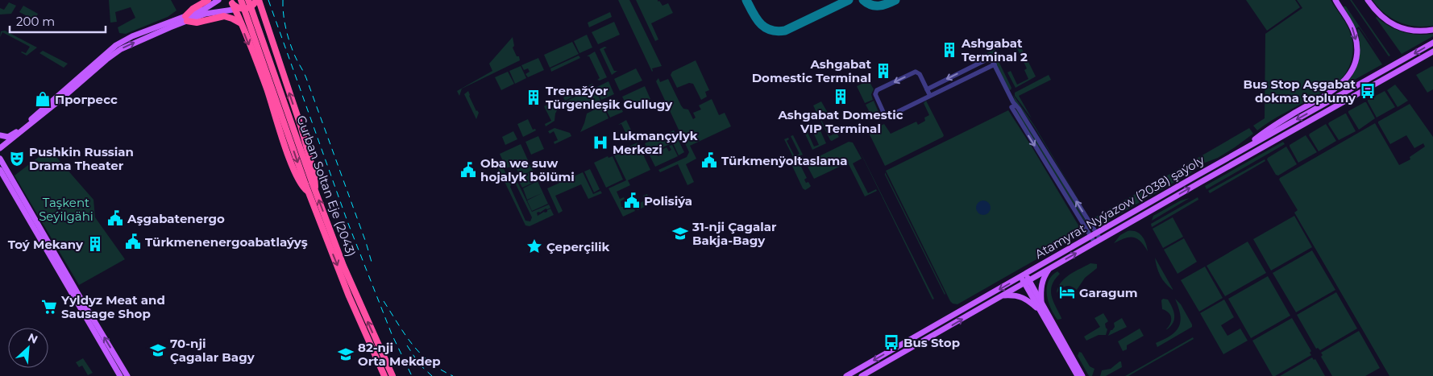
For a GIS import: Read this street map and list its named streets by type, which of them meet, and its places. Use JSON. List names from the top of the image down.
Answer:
{
  "streets": {
    "highway": ["Gurban Soltan Eje (2043)"],
    "main road": ["Atamyrat Nyýazow (2038) şaýoly"]
  },
  "parks": ["Taşkent Seýilgähi"],
  "places": {
    "building": [
      "Ashgabat Terminal 2",
      "Ashgabat Domestic Terminal",
      "Ashgabat Domestic VIP Terminal",
      "Trenažýor Türgenleşik Gullugy",
      "Toý Mekany"
    ],
    "bus stop": ["Bus Stop Aşgabat dokma toplumy", "Bus Stop"],
    "shop": ["Прогресс"],
    "hospital": ["Lukmançylyk Merkezi"],
    "theatre": ["Pushkin Russian Drama Theater"],
    "public building": [
      "Türkmenÿoltaslama",
      "Oba we suw hojalyk bölümi",
      "Polisiýa",
      "Aşgabatenergo",
      "Türkmenenergoabatlaýyş"
    ],
    "school or university": ["31-nji Çagalar Bakja-Bagy", "70-nji Çagalar Bagy", "82-nji Orta Mekdep"],
    "place": ["Çeperçilik"],
    "hotel": ["Garagum"],
    "supermarket": ["Yyldyz Meat and Sausage Shop"]
  },
  "scale_bar": "200 m",
  "north": "top right"
}
